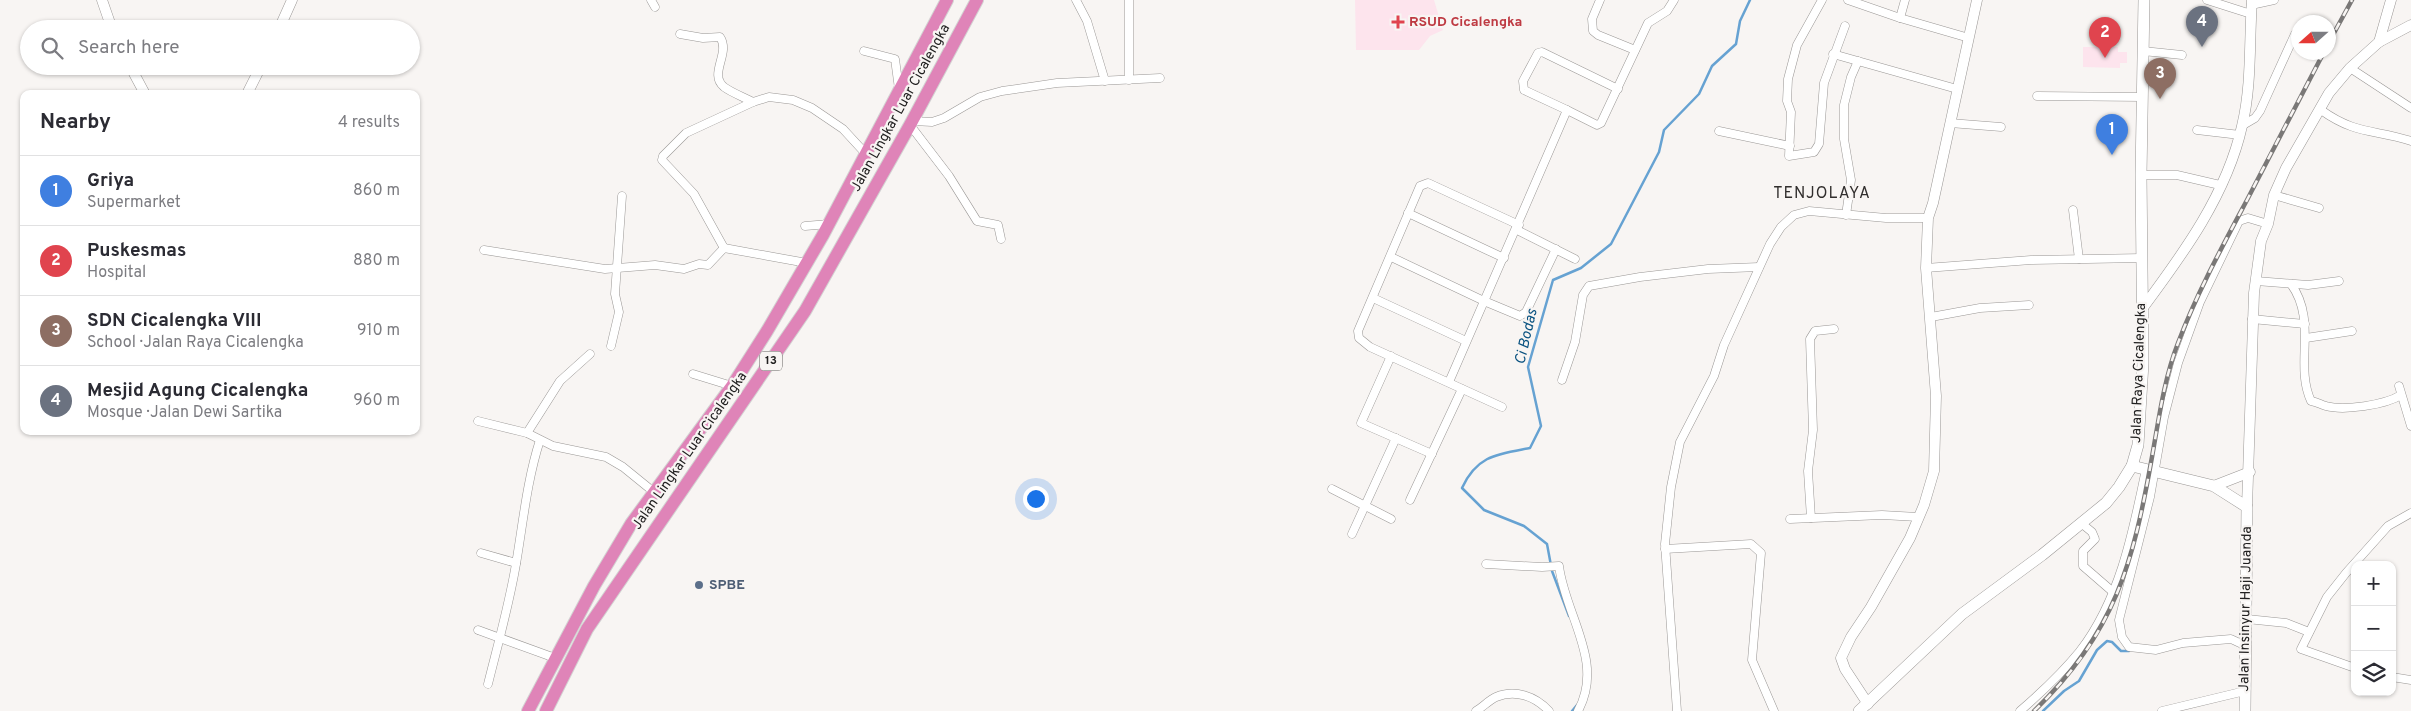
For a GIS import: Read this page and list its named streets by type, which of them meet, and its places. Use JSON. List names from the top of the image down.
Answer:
{
  "streets": {
    "highway": ["Jalan Lingkar Luar Cicalengka", "13"],
    "main road": ["Jalan Raya Cicalengka", "Jalan Insinyur Haji Juanda"]
  },
  "districts": ["TENJOLAYA"],
  "water": ["Ci Bodas"],
  "places": {
    "health": ["RSUD Cicalengka"],
    "other": ["SPBE"]
  },
  "north": "left",
  "page": {
    "pins": [
      "4",
      "2",
      "3",
      "1"
    ],
    "search": "Search here",
    "heading": ["Nearby", "4 results"],
    "list": [
      {
        "mark": "1",
        "name": "Griya",
        "note": "Supermarket",
        "value": "860 m"
      },
      {
        "mark": "2",
        "name": "Puskesmas",
        "note": "Hospital",
        "value": "880 m"
      },
      {
        "mark": "3",
        "name": "SDN Cicalengka VIII",
        "note": "School · Jalan Raya Cicalengka",
        "value": "910 m"
      },
      {
        "mark": "4",
        "name": "Mesjid Agung Cicalengka",
        "note": "Mosque · Jalan Dewi Sartika",
        "value": "960 m"
      }
    ],
    "map_buttons": ["+", "−"]
  }
}
